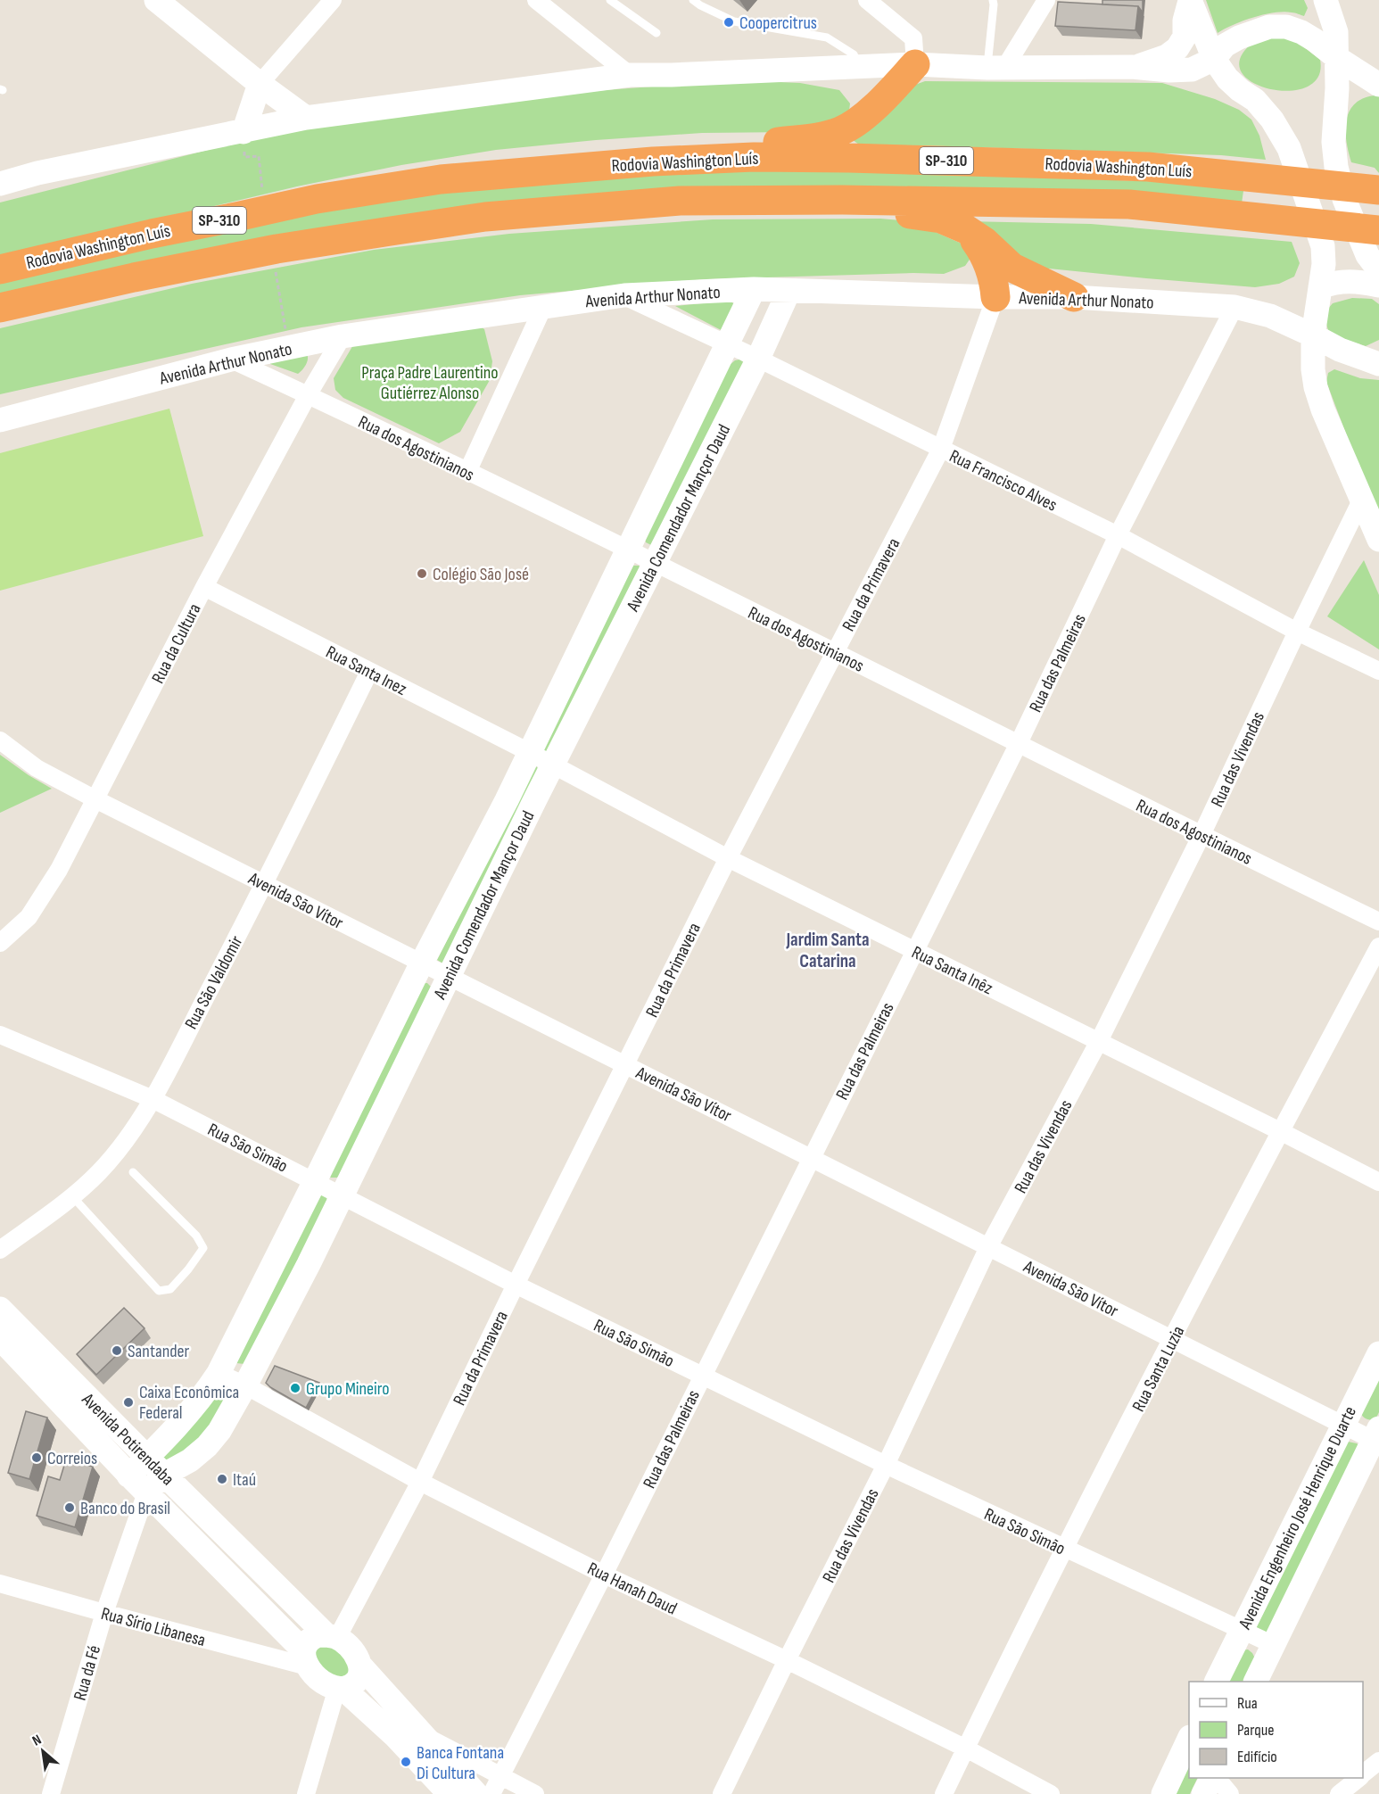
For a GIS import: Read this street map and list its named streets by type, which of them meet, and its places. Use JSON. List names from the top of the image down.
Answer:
{
  "streets": {
    "highway": ["SP-310", "Rodovia Washington Luís"],
    "main road": [
      "Avenida Arthur Nonato",
      "Avenida Comendador Mançor Daud",
      "Avenida Potirendaba",
      "Avenida Engenheiro José Henrique Duarte"
    ],
    "street": [
      "Rua dos Agostinianos",
      "Rua Francisco Alves",
      "Rua da Primavera",
      "Rua da Cultura",
      "Rua das Palmeiras",
      "Rua Santa Inez",
      "Rua das Vivendas",
      "Avenida São Vítor",
      "Rua Santa Inêz",
      "Rua São Valdomir",
      "Rua São Simão",
      "Rua Santa Luzia",
      "Rua Hanah Daud",
      "Rua Sírio Libanesa",
      "Rua da Fé"
    ]
  },
  "crossings": [
    ["Avenida Arthur Nonato", "Rua dos Agostinianos"],
    ["Avenida Arthur Nonato", "Rua Francisco Alves"],
    ["Avenida Arthur Nonato", "Avenida Comendador Mançor Daud"],
    ["Avenida Arthur Nonato", "Rua da Primavera"],
    ["Avenida Arthur Nonato", "Rua da Cultura"],
    ["Avenida Arthur Nonato", "Rua das Palmeiras"],
    ["Rua dos Agostinianos", "Avenida Comendador Mançor Daud"],
    ["Rua dos Agostinianos", "Rua da Primavera"],
    ["Rua dos Agostinianos", "Rua da Cultura"],
    ["Rua dos Agostinianos", "Rua das Palmeiras"],
    ["Rua dos Agostinianos", "Rua das Vivendas"],
    ["Rua Francisco Alves", "Avenida Comendador Mançor Daud"],
    ["Rua Francisco Alves", "Rua da Primavera"],
    ["Rua Francisco Alves", "Rua das Palmeiras"],
    ["Rua Francisco Alves", "Rua das Vivendas"],
    ["Avenida Comendador Mançor Daud", "Rua Santa Inez"],
    ["Avenida Comendador Mançor Daud", "Avenida São Vítor"],
    ["Avenida Comendador Mançor Daud", "Rua Santa Inêz"],
    ["Avenida Comendador Mançor Daud", "Rua São Simão"],
    ["Avenida Comendador Mançor Daud", "Avenida Potirendaba"],
    ["Avenida Comendador Mançor Daud", "Rua Hanah Daud"],
    ["Avenida Comendador Mançor Daud", "Rua da Fé"],
    ["Rua da Primavera", "Avenida São Vítor"],
    ["Rua da Primavera", "Rua Santa Inêz"],
    ["Rua da Primavera", "Rua São Simão"],
    ["Rua da Primavera", "Avenida Potirendaba"],
    ["Rua da Primavera", "Rua Hanah Daud"],
    ["Rua da Primavera", "Rua Sírio Libanesa"],
    ["Rua da Cultura", "Rua Santa Inez"],
    ["Rua da Cultura", "Avenida São Vítor"],
    ["Rua das Palmeiras", "Avenida São Vítor"],
    ["Rua das Palmeiras", "Rua Santa Inêz"],
    ["Rua das Palmeiras", "Rua São Simão"],
    ["Rua das Palmeiras", "Rua Hanah Daud"],
    ["Rua Santa Inez", "Rua Santa Inêz"],
    ["Rua Santa Inez", "Rua São Valdomir"],
    ["Rua das Vivendas", "Avenida São Vítor"],
    ["Rua das Vivendas", "Rua Santa Inêz"],
    ["Rua das Vivendas", "Rua São Simão"],
    ["Rua das Vivendas", "Rua Hanah Daud"],
    ["Avenida São Vítor", "Rua São Valdomir"],
    ["Avenida São Vítor", "Rua Santa Luzia"],
    ["Avenida São Vítor", "Avenida Engenheiro José Henrique Duarte"],
    ["Rua Santa Inêz", "Rua Santa Luzia"],
    ["Rua São Valdomir", "Rua São Simão"],
    ["Rua São Simão", "Rua Santa Luzia"],
    ["Rua São Simão", "Avenida Engenheiro José Henrique Duarte"],
    ["Rua Santa Luzia", "Rua Hanah Daud"],
    ["Avenida Potirendaba", "Rua Sírio Libanesa"],
    ["Avenida Potirendaba", "Rua da Fé"],
    ["Rua Sírio Libanesa", "Rua da Fé"]
  ],
  "districts": ["Jardim Santa Catarina"],
  "parks": ["Praça Padre Laurentino Gutiérrez Alonso"],
  "places": [
    "Coopercitrus",
    "Colégio São José",
    "Santander",
    "Grupo Mineiro",
    "Caixa Econômica Federal",
    "Correios",
    "Itaú",
    "Banco do Brasil",
    "Banca Fontana Di Cultura"
  ],
  "legend": ["Rua", "Parque", "Edifício"],
  "north": "top left"
}
